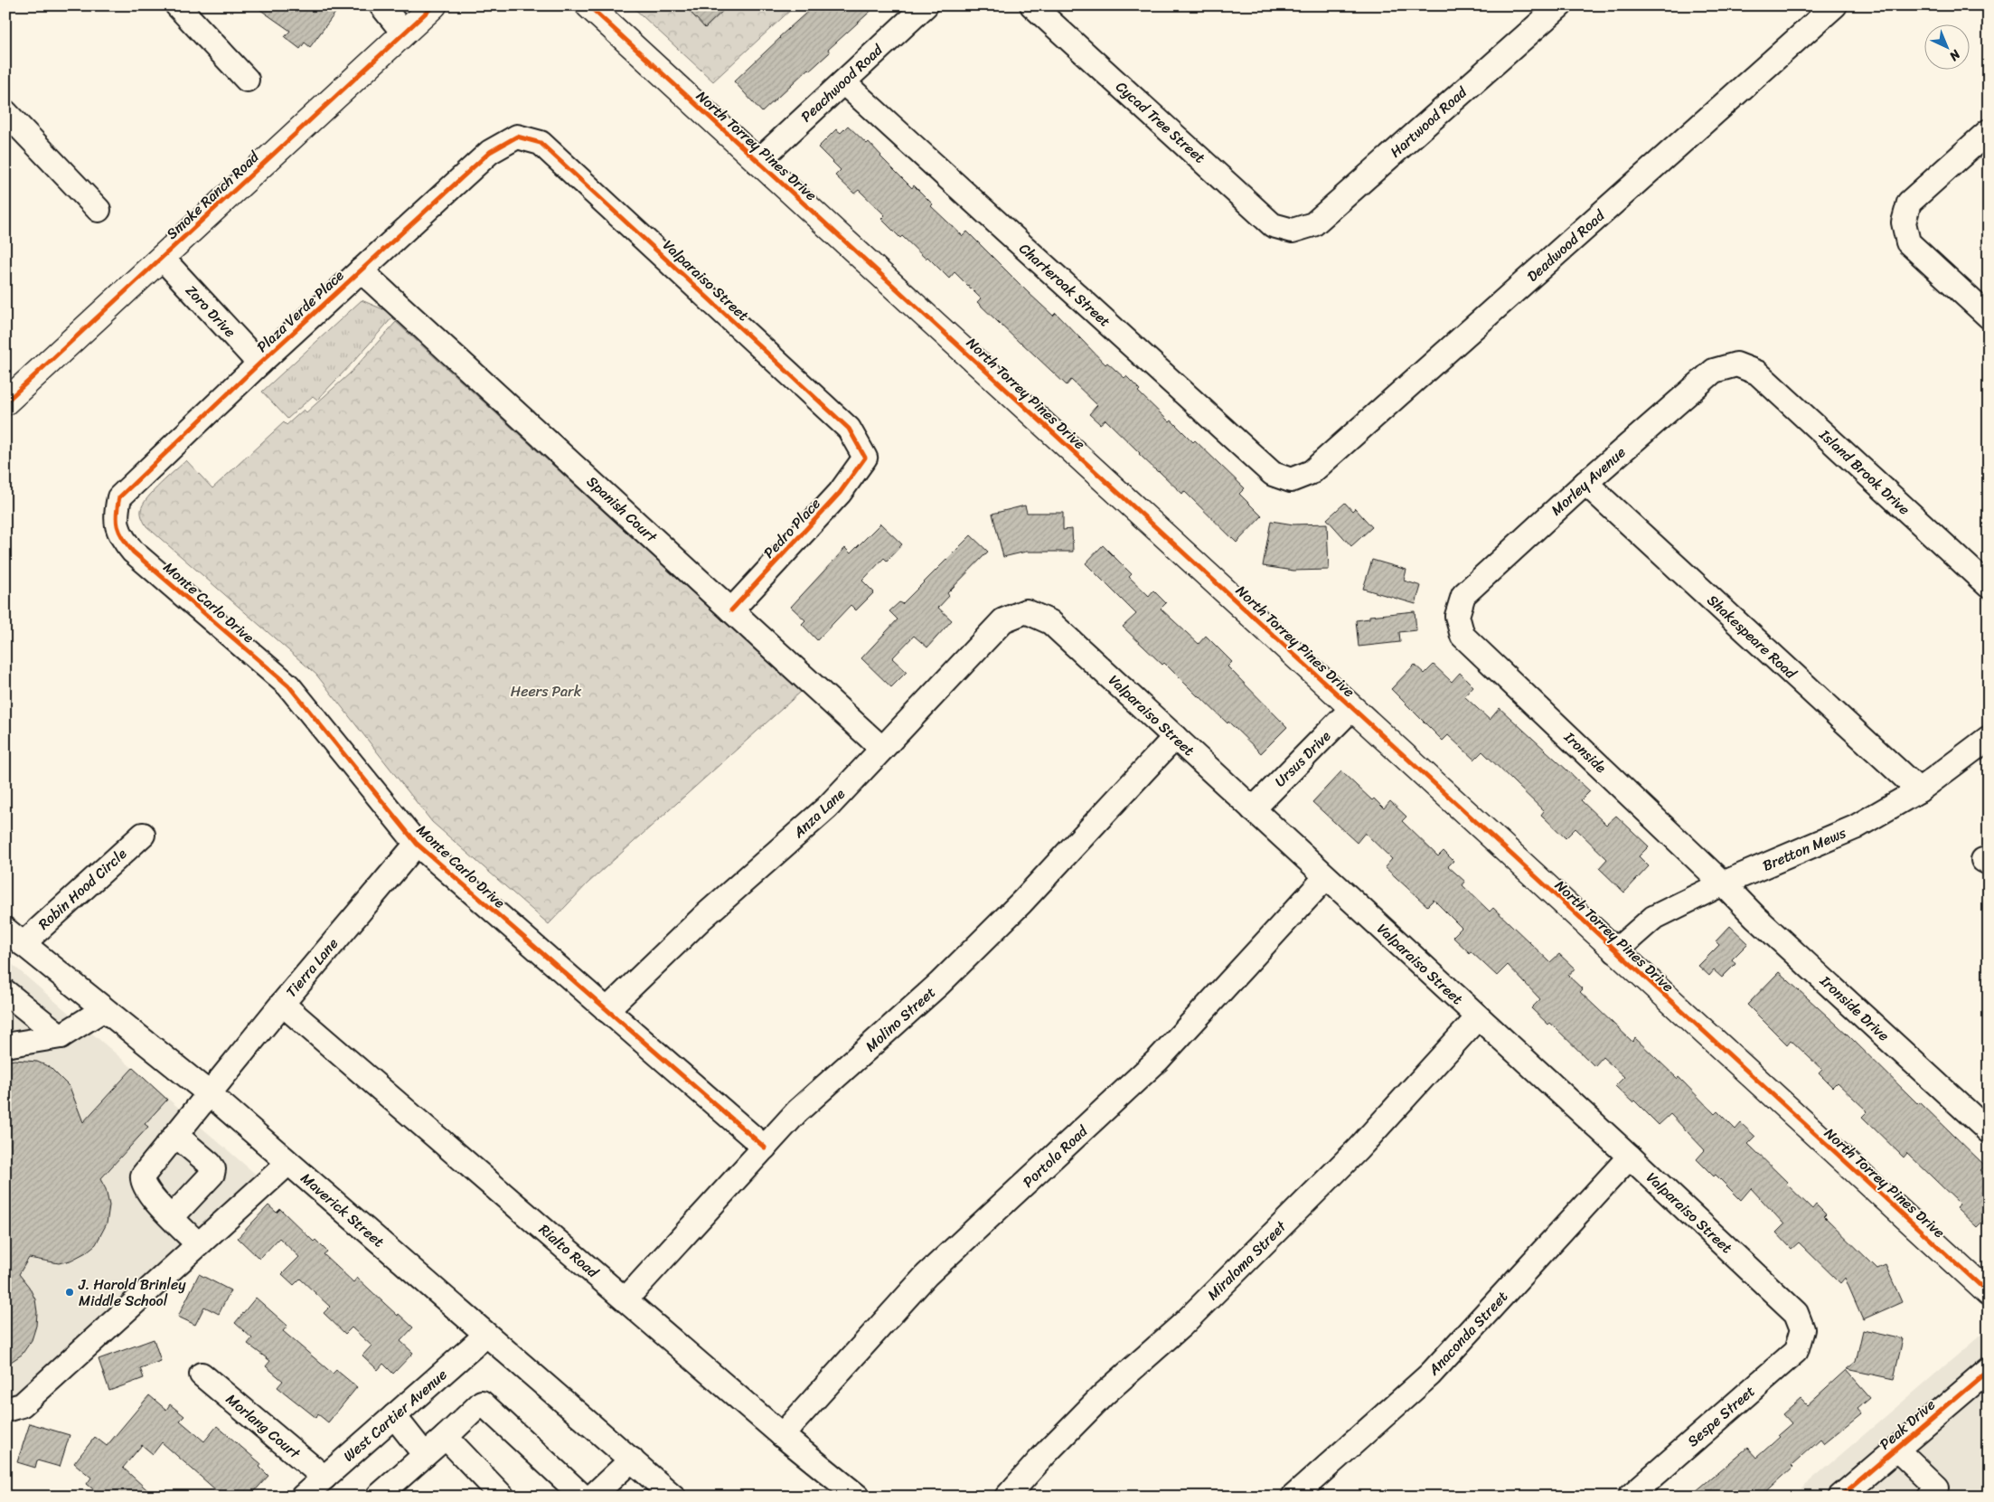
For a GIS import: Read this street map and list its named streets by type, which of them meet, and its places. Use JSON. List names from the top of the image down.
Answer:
{
  "streets": {
    "main road": ["North Torrey Pines Drive", "Smoke Ranch Road"],
    "street": [
      "Peachwood Road",
      "Cycad Tree Street",
      "Hartwood Road",
      "Deadwood Road",
      "Valparaiso Street",
      "Charteroak Street",
      "Zoro Drive",
      "Plaza Verde Place",
      "Island Brook Drive",
      "Morley Avenue",
      "Spanish Court",
      "Pedro Place",
      "Monte Carlo Drive",
      "Shakespeare Road",
      "Ironside",
      "Ursus Drive",
      "Anza Lane",
      "Bretton Mews",
      "Robin Hood Circle",
      "Tierra Lane",
      "Ironside Drive",
      "Molino Street",
      "Portola Road",
      "Maverick Street",
      "Rialto Road",
      "Miraloma Street",
      "Anaconda Street",
      "West Cartier Avenue",
      "Sespe Street",
      "Peak Drive",
      "Morlang Court"
    ]
  },
  "crossings": [
    ["Peachwood Road", "North Torrey Pines Drive"],
    ["Peachwood Road", "Charteroak Street"],
    ["Cycad Tree Street", "Hartwood Road"],
    ["North Torrey Pines Drive", "Ursus Drive"],
    ["North Torrey Pines Drive", "Bretton Mews"],
    ["Smoke Ranch Road", "Zoro Drive"],
    ["Deadwood Road", "Charteroak Street"],
    ["Valparaiso Street", "Plaza Verde Place"],
    ["Valparaiso Street", "Pedro Place"],
    ["Valparaiso Street", "Ursus Drive"],
    ["Valparaiso Street", "Anza Lane"],
    ["Valparaiso Street", "Molino Street"],
    ["Valparaiso Street", "Portola Road"],
    ["Valparaiso Street", "Miraloma Street"],
    ["Valparaiso Street", "Anaconda Street"],
    ["Valparaiso Street", "Sespe Street"],
    ["Zoro Drive", "Plaza Verde Place"],
    ["Plaza Verde Place", "Spanish Court"],
    ["Plaza Verde Place", "Monte Carlo Drive"],
    ["Island Brook Drive", "Morley Avenue"],
    ["Morley Avenue", "Shakespeare Road"],
    ["Morley Avenue", "Ironside"],
    ["Spanish Court", "Pedro Place"],
    ["Spanish Court", "Anza Lane"],
    ["Monte Carlo Drive", "Anza Lane"],
    ["Monte Carlo Drive", "Tierra Lane"],
    ["Monte Carlo Drive", "Molino Street"],
    ["Shakespeare Road", "Bretton Mews"],
    ["Ironside", "Bretton Mews"],
    ["Ironside", "Ironside Drive"],
    ["Bretton Mews", "Ironside Drive"],
    ["Robin Hood Circle", "Maverick Street"],
    ["Tierra Lane", "Maverick Street"],
    ["Tierra Lane", "Rialto Road"],
    ["Molino Street", "Rialto Road"],
    ["Portola Road", "Rialto Road"],
    ["Maverick Street", "West Cartier Avenue"],
    ["West Cartier Avenue", "Morlang Court"]
  ],
  "parks": ["Heers Park"],
  "places": ["J. Harold Brinley Middle School"],
  "north": "bottom right"
}
